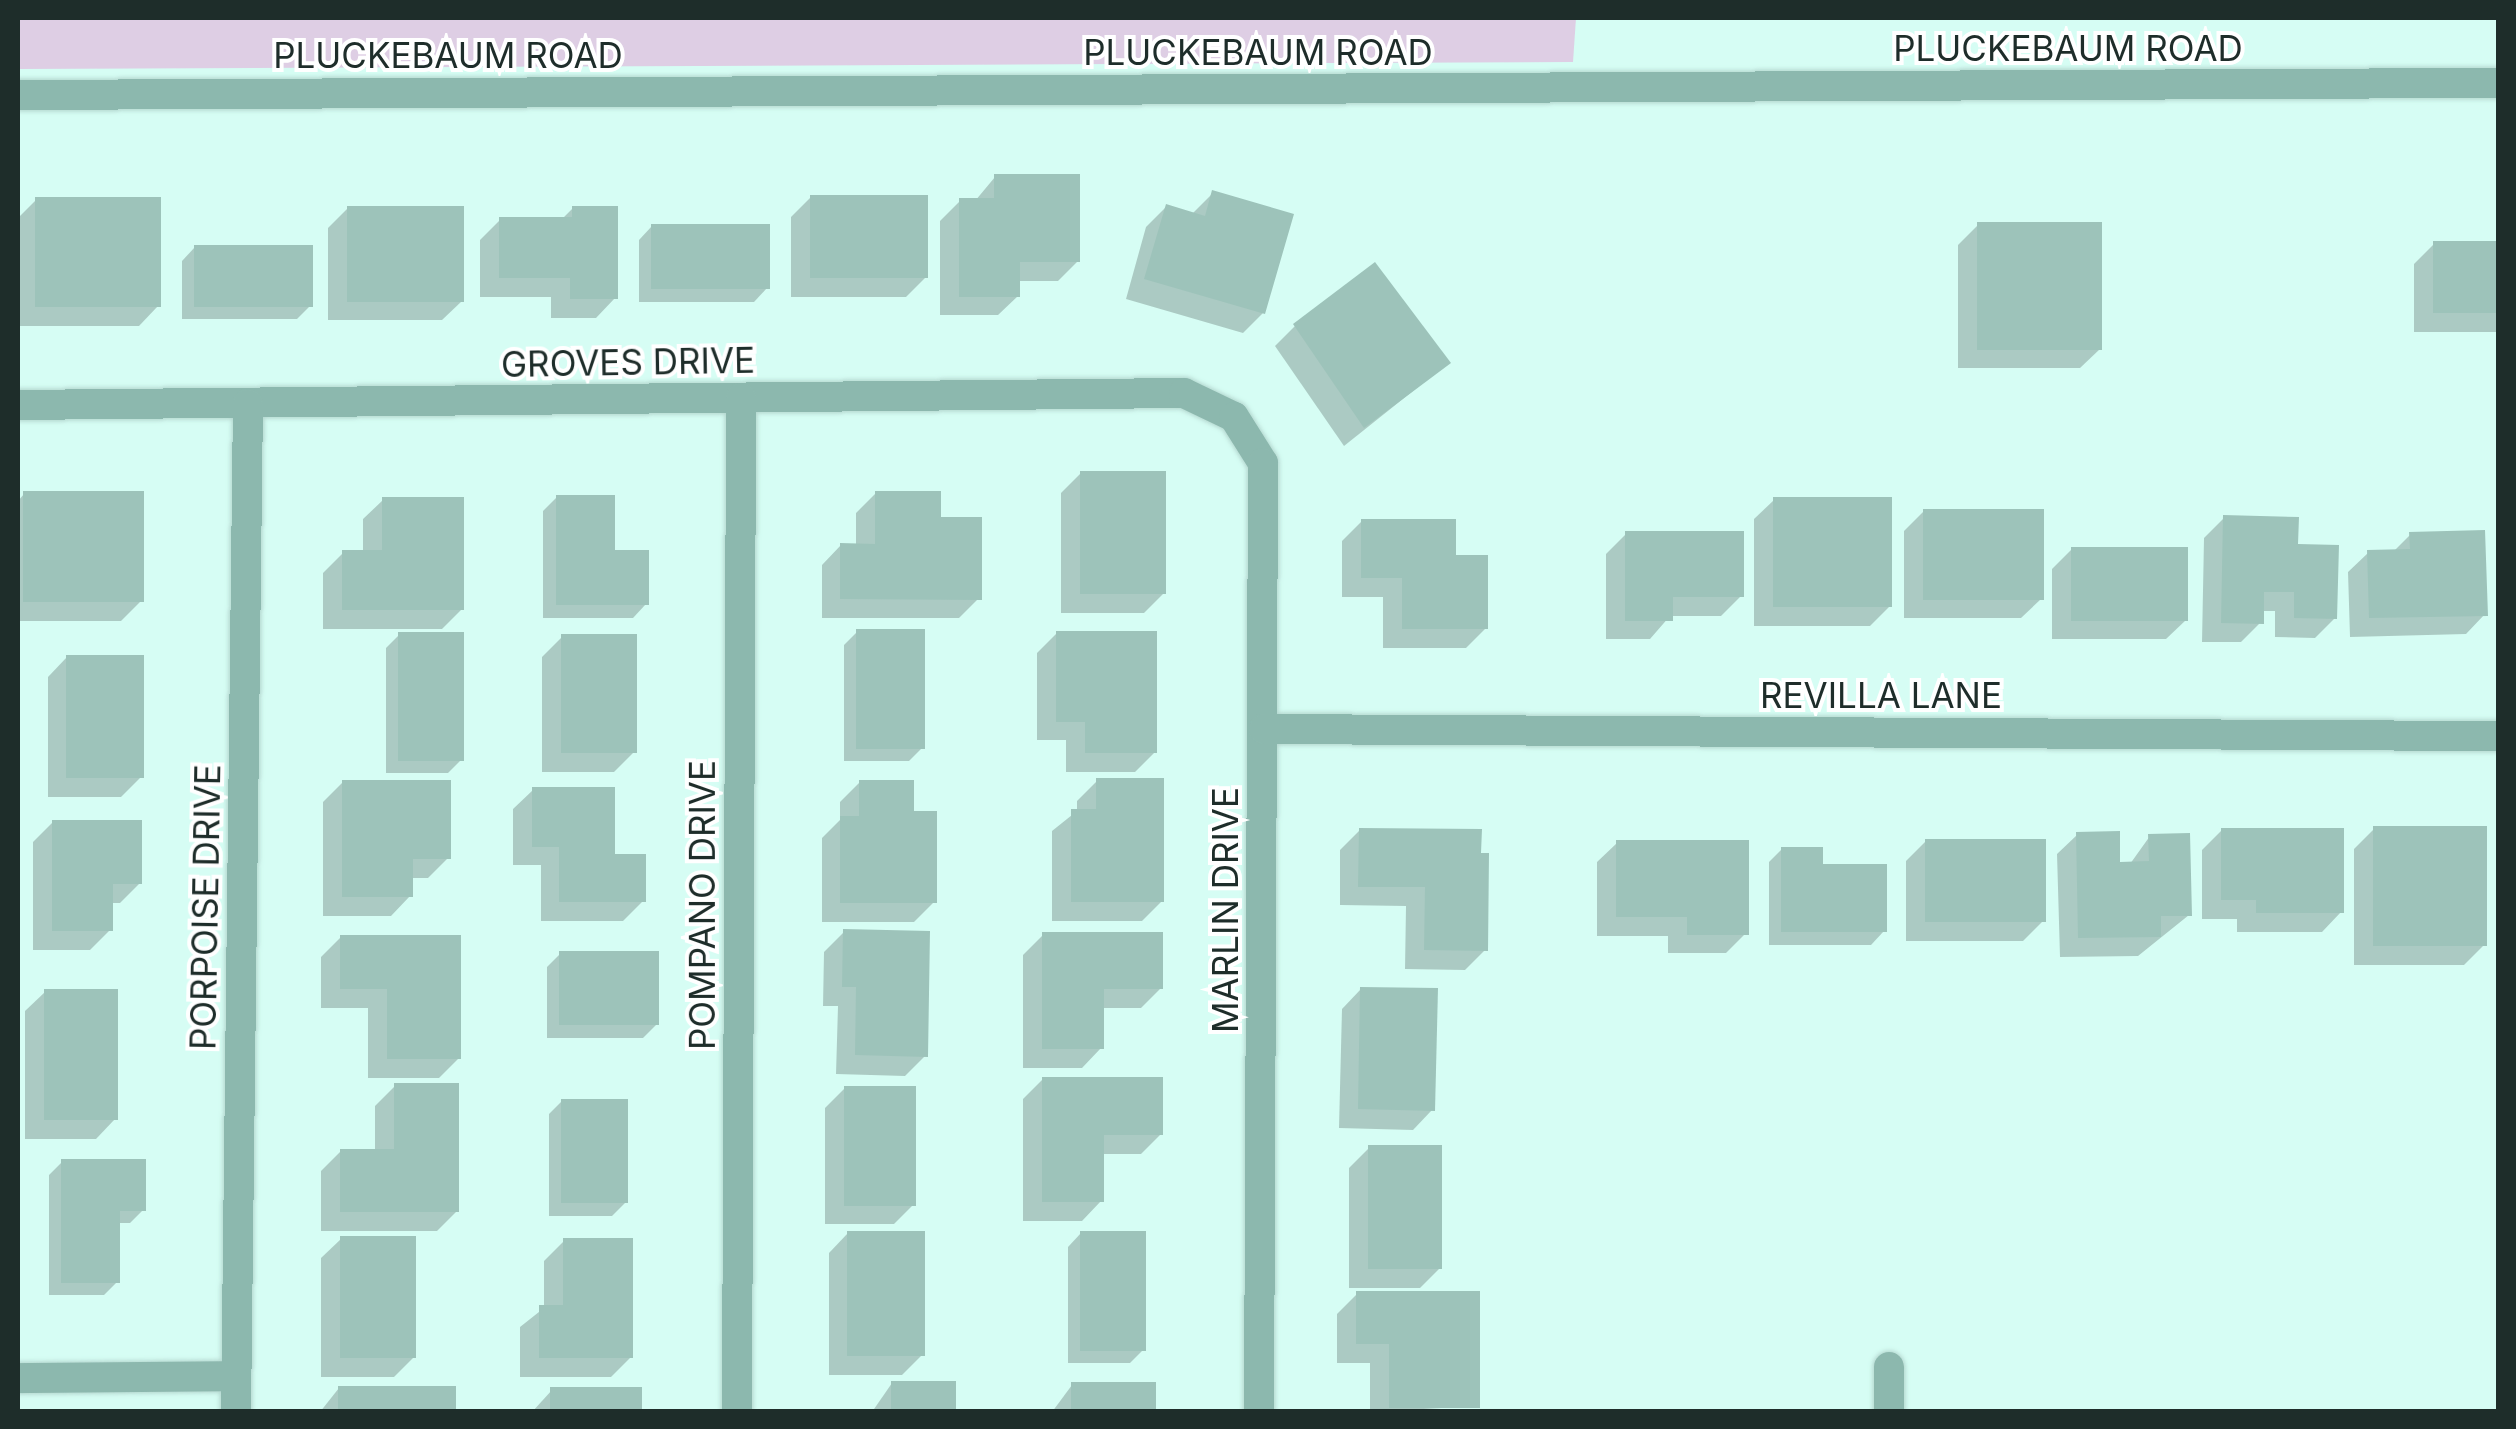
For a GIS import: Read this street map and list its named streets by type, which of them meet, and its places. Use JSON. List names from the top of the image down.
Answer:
{
  "streets": {
    "street": [
      "PLUCKEBAUM ROAD",
      "GROVES DRIVE",
      "REVILLA LANE",
      "POMPANO DRIVE",
      "PORPOISE DRIVE",
      "MARLIN DRIVE"
    ]
  },
  "crossings": [
    ["GROVES DRIVE", "POMPANO DRIVE"],
    ["GROVES DRIVE", "PORPOISE DRIVE"],
    ["GROVES DRIVE", "MARLIN DRIVE"],
    ["REVILLA LANE", "MARLIN DRIVE"]
  ]
}
